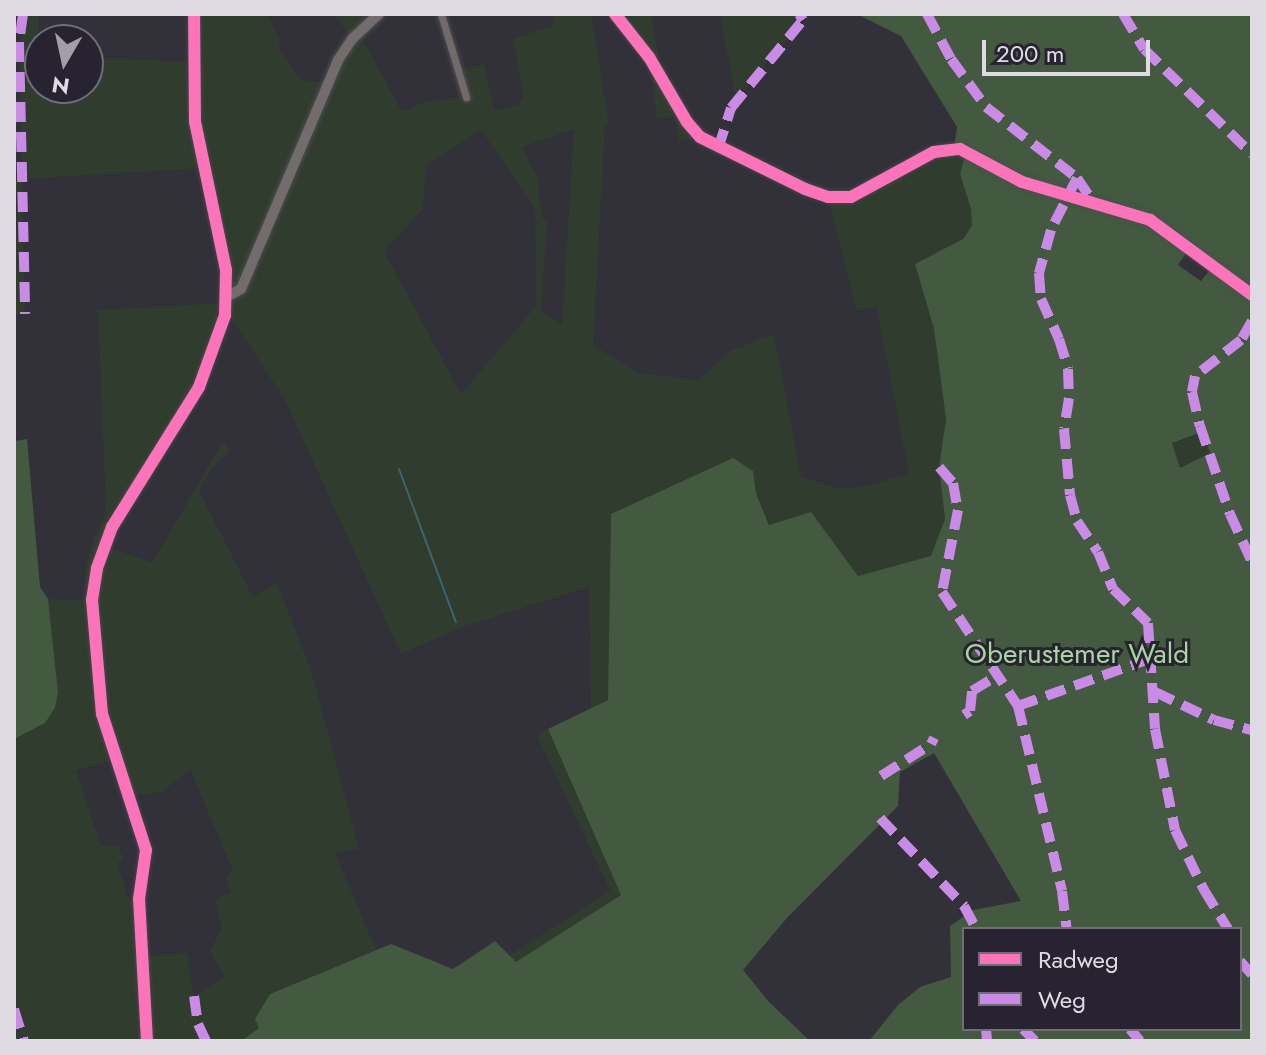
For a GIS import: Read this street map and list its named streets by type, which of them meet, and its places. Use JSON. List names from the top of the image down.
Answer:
{
  "parks": ["Oberustemer Wald"],
  "legend": ["Radweg", "Weg"],
  "scale_bar": "200 m",
  "north": "bottom"
}
